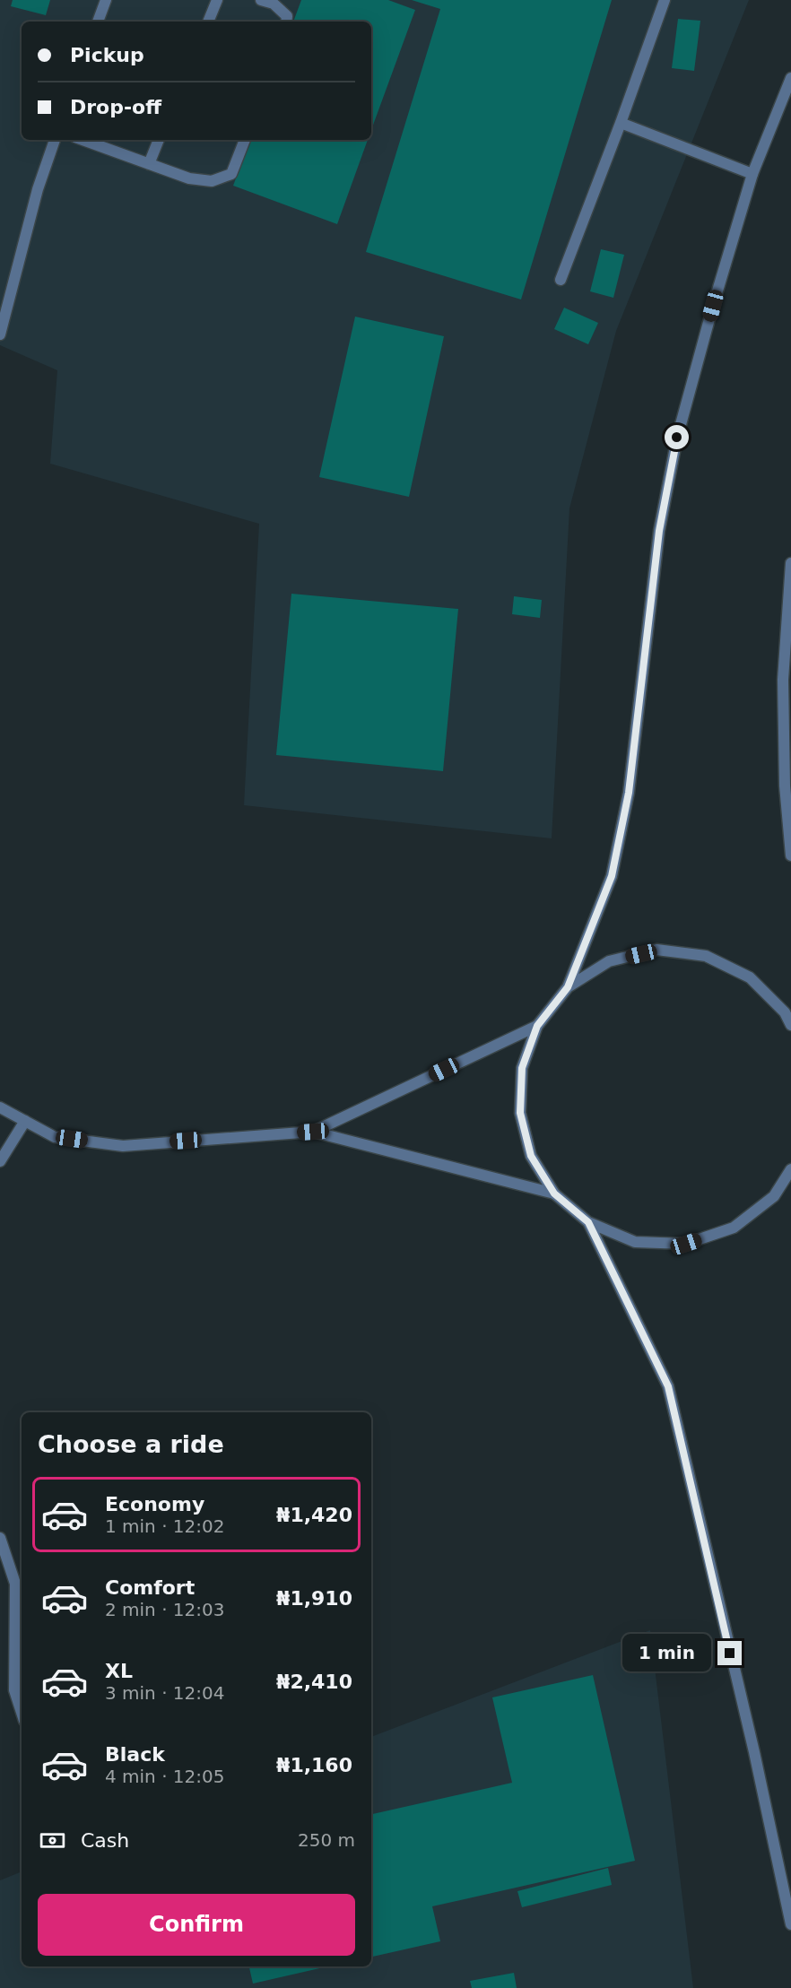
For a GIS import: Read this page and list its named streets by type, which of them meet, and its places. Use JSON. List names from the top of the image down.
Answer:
{
  "page": {
    "banner": ["Pickup", "Drop-off"],
    "heading": "Choose a ride",
    "list": [
      {
        "name": "Economy",
        "note": "1 min · 12:02",
        "value": "₦1,420"
      },
      {
        "name": "Comfort",
        "note": "2 min · 12:03",
        "value": "₦1,910"
      },
      {
        "name": "XL",
        "note": "3 min · 12:04",
        "value": "₦2,410"
      },
      {
        "name": "Black",
        "note": "4 min · 12:05",
        "value": "₦1,160"
      }
    ],
    "bubble": "1 min",
    "pay": ["Cash", "250 m"],
    "buttons": "Confirm"
  }
}
